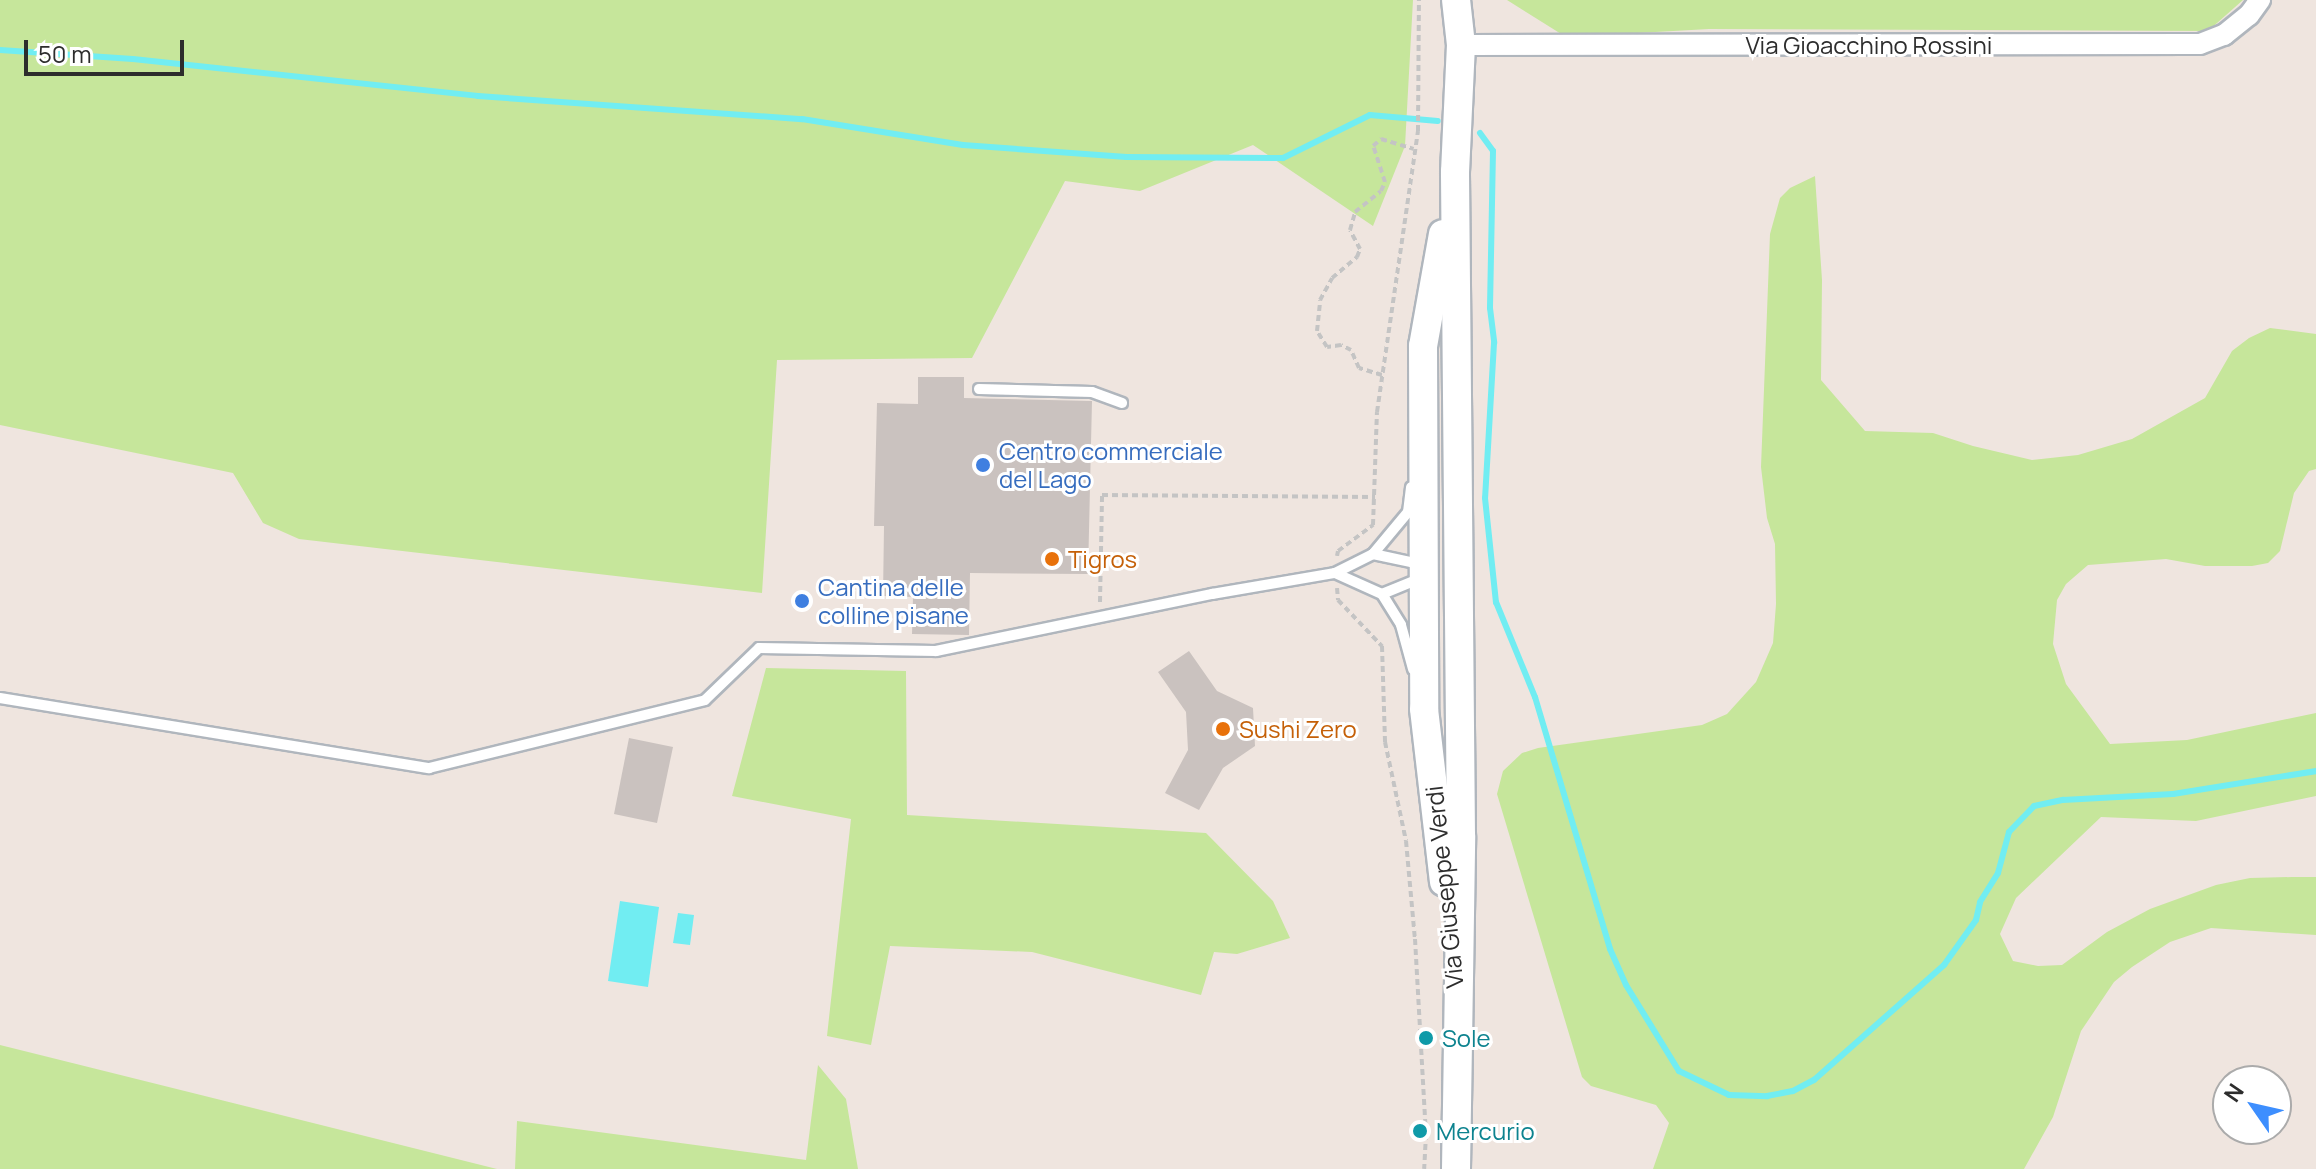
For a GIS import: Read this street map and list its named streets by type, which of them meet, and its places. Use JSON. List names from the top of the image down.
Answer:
{
  "streets": {
    "main road": ["Via Giuseppe Verdi"],
    "street": ["Via Gioacchino Rossini"]
  },
  "crossings": [
    ["Via Gioacchino Rossini", "Via Giuseppe Verdi"]
  ],
  "places": [
    "Centro commerciale del Lago",
    "Tigros",
    "Cantina delle colline pisane",
    "Sushi Zero",
    "Sole",
    "Mercurio"
  ],
  "scale_bar": "50 m",
  "north": "top left"
}
